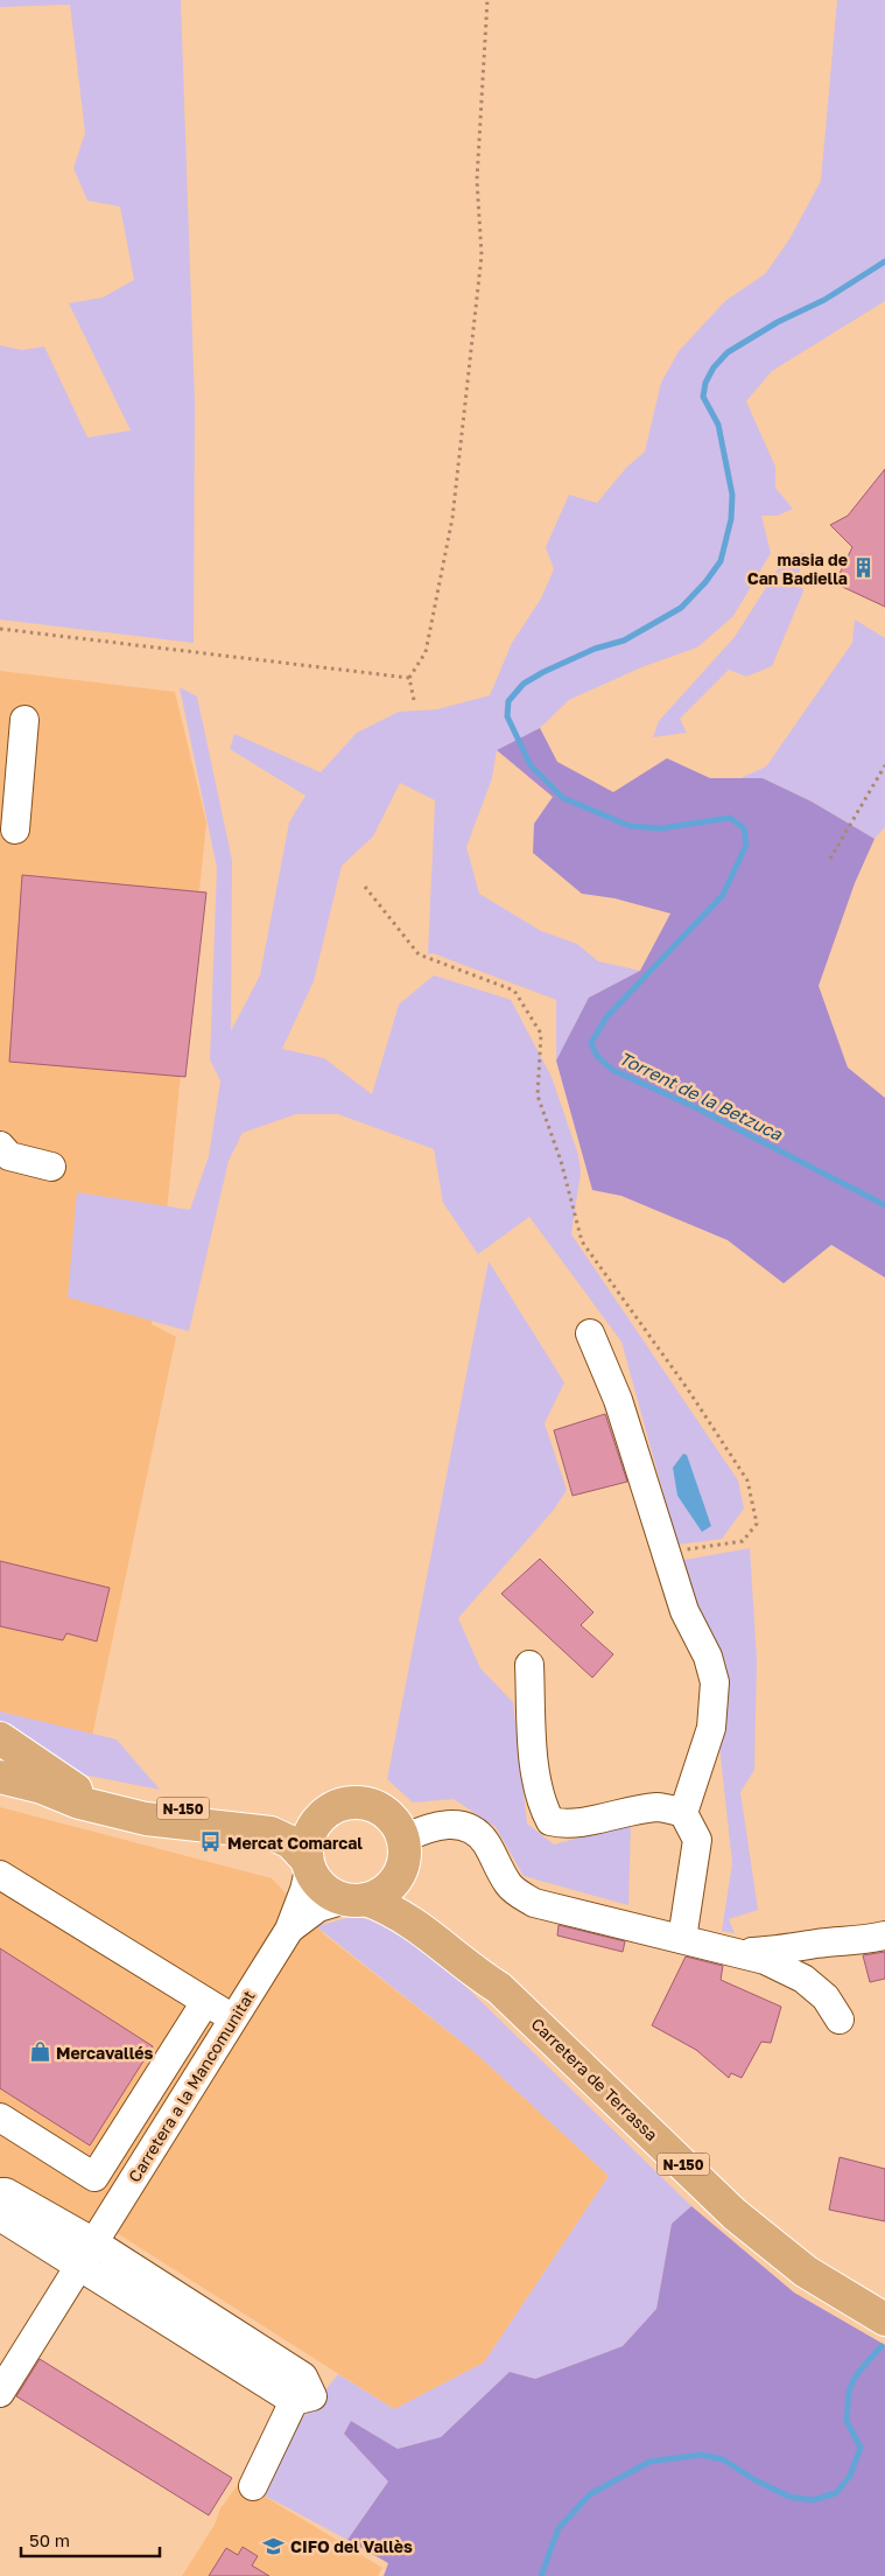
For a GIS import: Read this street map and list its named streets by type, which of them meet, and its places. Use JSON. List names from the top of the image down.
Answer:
{
  "streets": {
    "main road": ["N-150", "Carretera de Terrassa"],
    "street": ["Carretera a la Mancomunitat"]
  },
  "crossings": [
    ["N-150", "Carretera de Terrassa"],
    ["N-150", "Carretera a la Mancomunitat"],
    ["Carretera de Terrassa", "Carretera a la Mancomunitat"]
  ],
  "water": ["Torrent de la Betzuca"],
  "places": {
    "building": ["masia de Can Badiella"],
    "bus stop": ["Mercat Comarcal"],
    "shop": ["Mercavallés"],
    "school or university": ["CIFO del Vallès"]
  },
  "scale_bar": "50 m"
}
